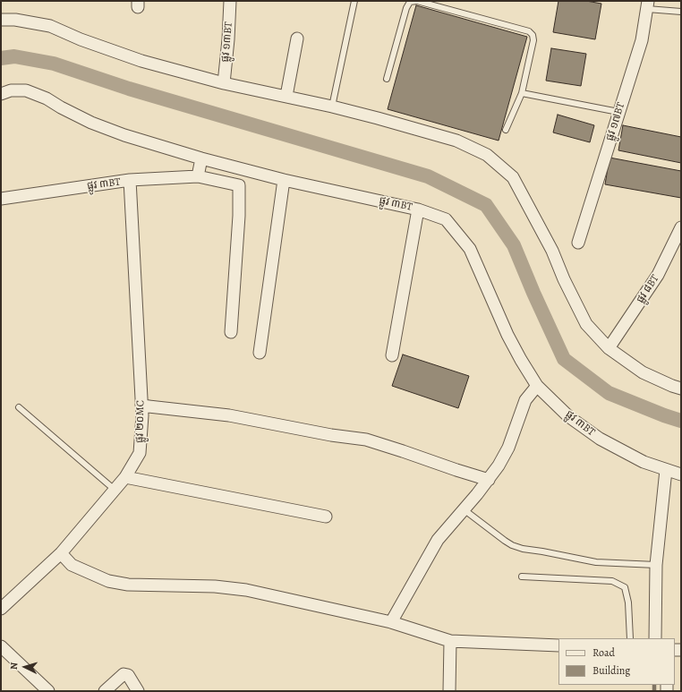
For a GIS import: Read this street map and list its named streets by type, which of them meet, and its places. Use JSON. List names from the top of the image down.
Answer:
{
  "streets": {
    "street": [
      "ផ្លូវ ១៣BT",
      "ផ្លូវ ១៧BT",
      "ផ្លូវ ៣BT",
      "ផ្លូវ ៨BT",
      "ផ្លូវ ២០MC"
    ]
  },
  "crossings": [
    ["ផ្លូវ ៣BT", "ផ្លូវ ២០MC"]
  ],
  "legend": ["Road", "Building"],
  "north": "left"
}
